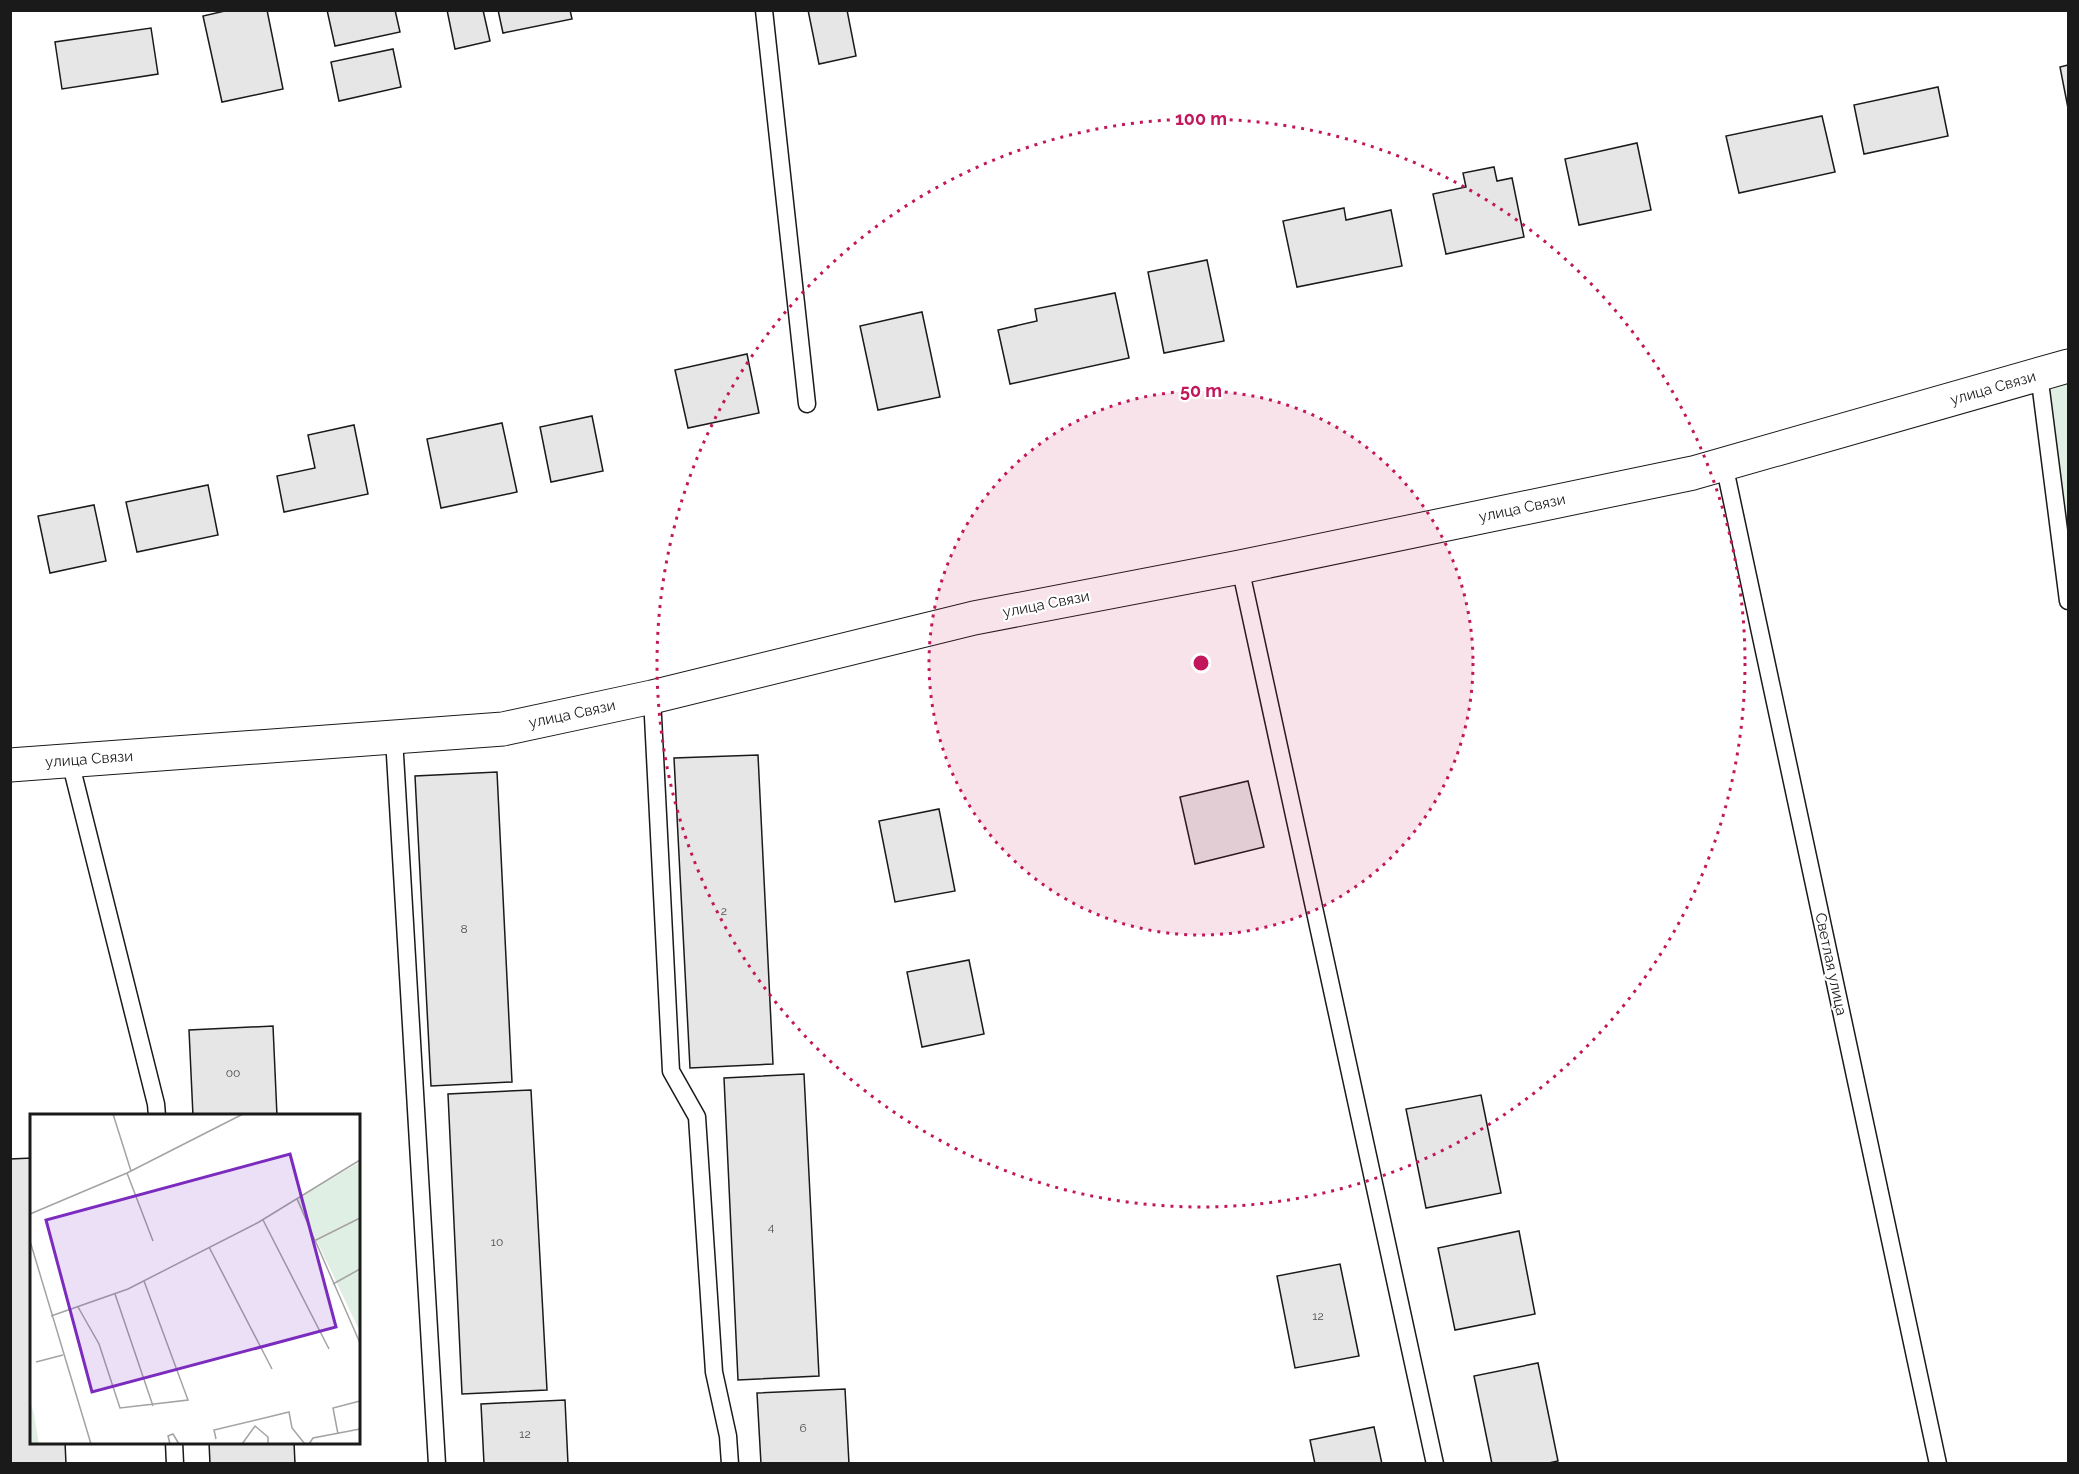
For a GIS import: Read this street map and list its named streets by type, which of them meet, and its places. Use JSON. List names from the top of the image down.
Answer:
{
  "streets": {
    "street": ["улица Связи"],
    "lane": ["Светлая улица"]
  },
  "crossings": [
    ["улица Связи", "Светлая улица"]
  ],
  "house_numbers": [
    "2",
    "8",
    "00",
    "4",
    "10",
    "12",
    "6",
    "12"
  ],
  "rings": ["100 m", "50 m"]
}
